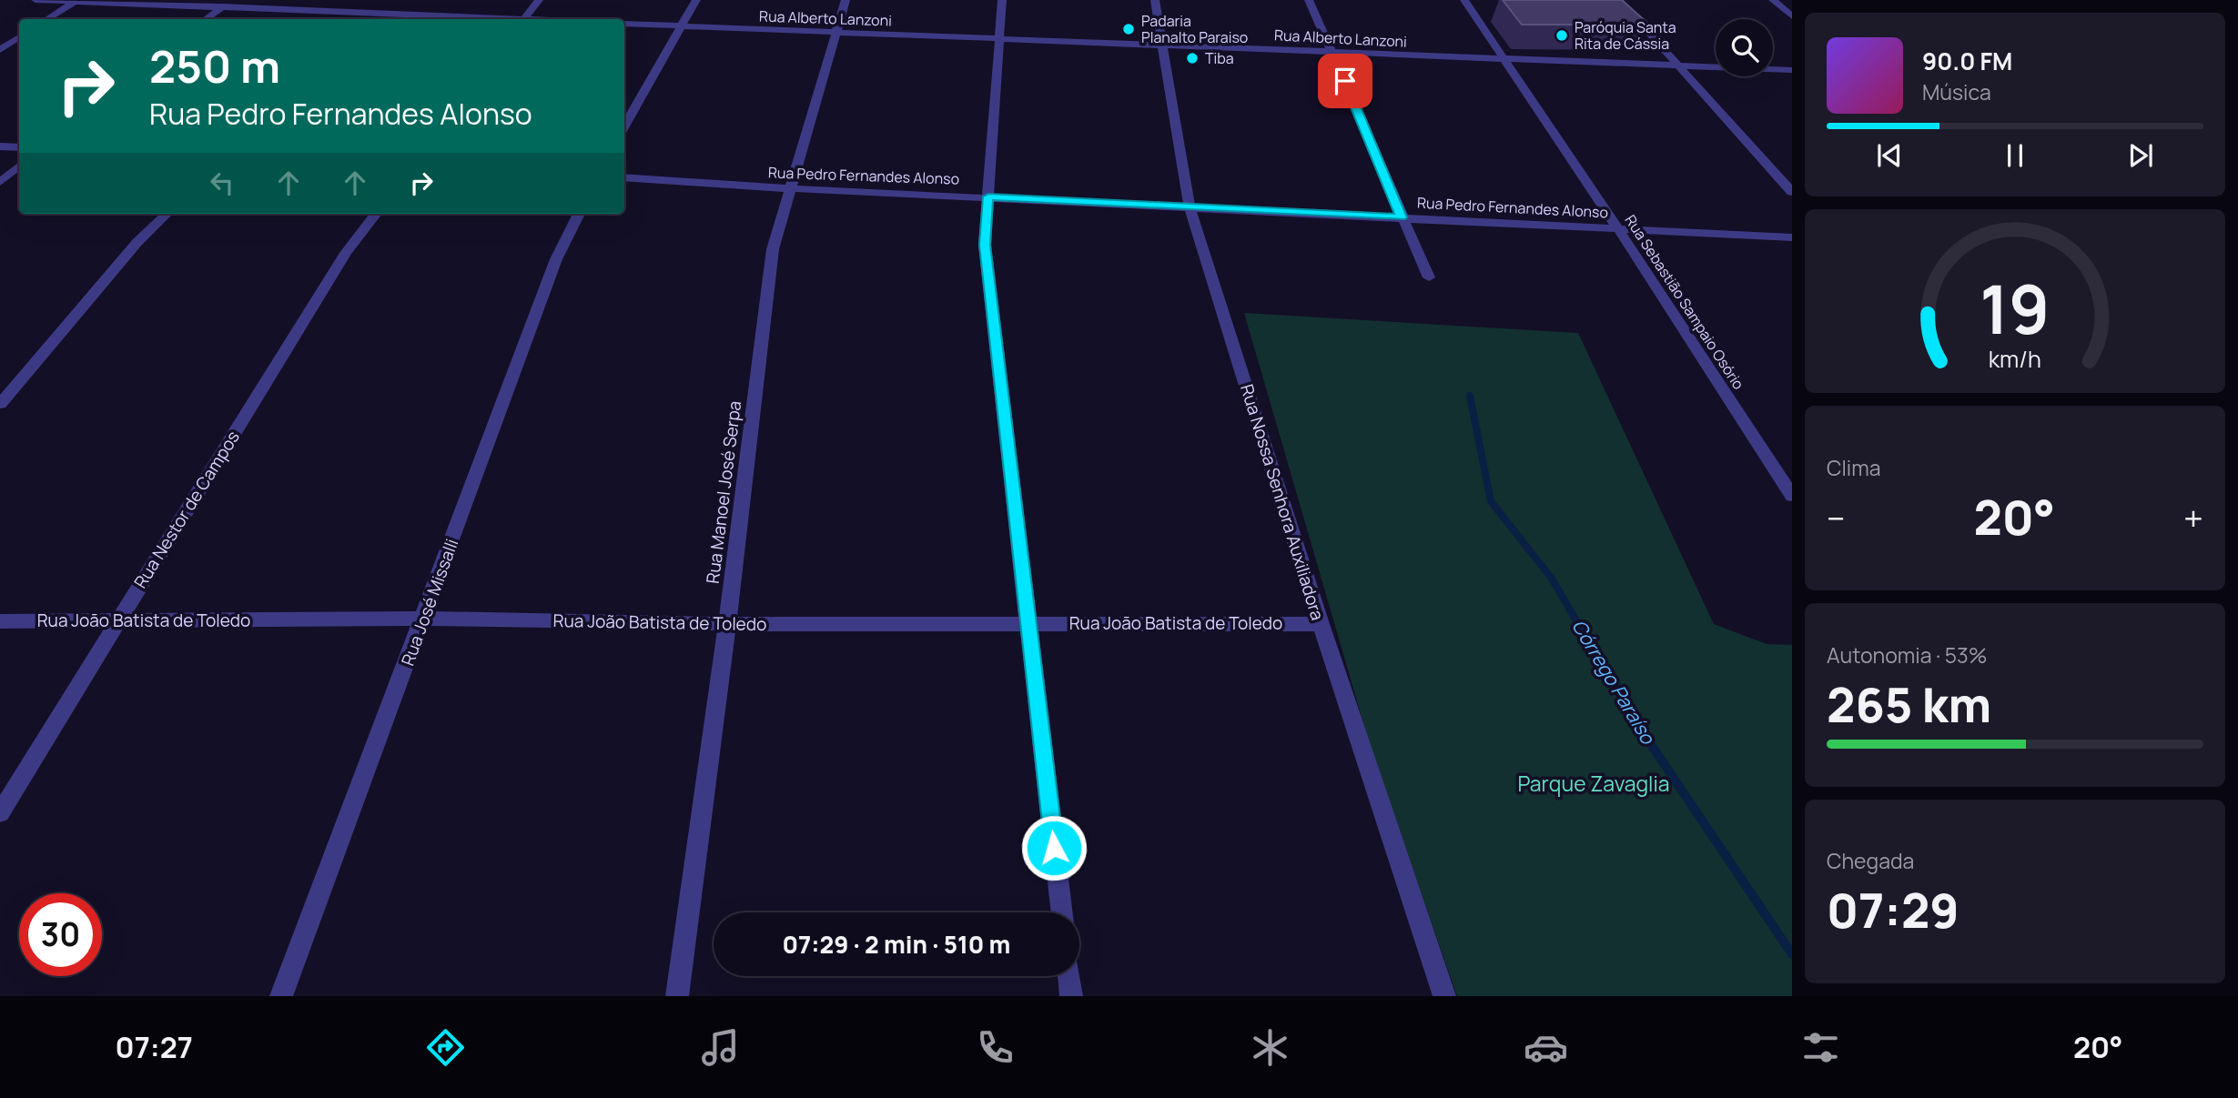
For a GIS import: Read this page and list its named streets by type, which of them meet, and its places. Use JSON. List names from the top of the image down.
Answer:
{
  "streets": {
    "street": [
      "Rua Alberto Lanzoni",
      "Rua Pedro Fernandes Alonso",
      "Rua Sebastião Sampaio Osório",
      "Rua Manoel José Serpa",
      "Rua Nossa Senhora Auxiliadora",
      "Rua Nestor de Campos",
      "Rua José Missalli",
      "Rua João Batista de Toledo"
    ]
  },
  "crossings": [
    ["Rua Alberto Lanzoni", "Rua Sebastião Sampaio Osório"],
    ["Rua Alberto Lanzoni", "Rua Manoel José Serpa"],
    ["Rua Alberto Lanzoni", "Rua Nossa Senhora Auxiliadora"],
    ["Rua Pedro Fernandes Alonso", "Rua Sebastião Sampaio Osório"],
    ["Rua Pedro Fernandes Alonso", "Rua Manoel José Serpa"],
    ["Rua Pedro Fernandes Alonso", "Rua Nossa Senhora Auxiliadora"],
    ["Rua Manoel José Serpa", "Rua João Batista de Toledo"],
    ["Rua Nossa Senhora Auxiliadora", "Rua João Batista de Toledo"],
    ["Rua Nestor de Campos", "Rua João Batista de Toledo"],
    ["Rua José Missalli", "Rua João Batista de Toledo"]
  ],
  "water": ["Córrego Paraíso"],
  "parks": ["Parque Zavaglia"],
  "places": ["Padaria Planalto Paraiso", "Paróquia Santa Rita de Cássia", "Tiba"],
  "page": {
    "turn": ["250 m", "Rua Pedro Fernandes Alonso"],
    "song": ["90.0 FM", "Música"],
    "tile": [
      "Clima",
      ["Autonomia · 53%", "265 km"],
      ["Chegada", "07:29"]
    ],
    "heat": ["−", "20°", "+"],
    "limit": "30",
    "trip": "07:29 · 2 min · 510 m",
    "tabs": ["07:27", "20°"],
    "gauge": ["19", "km/h"]
  }
}
